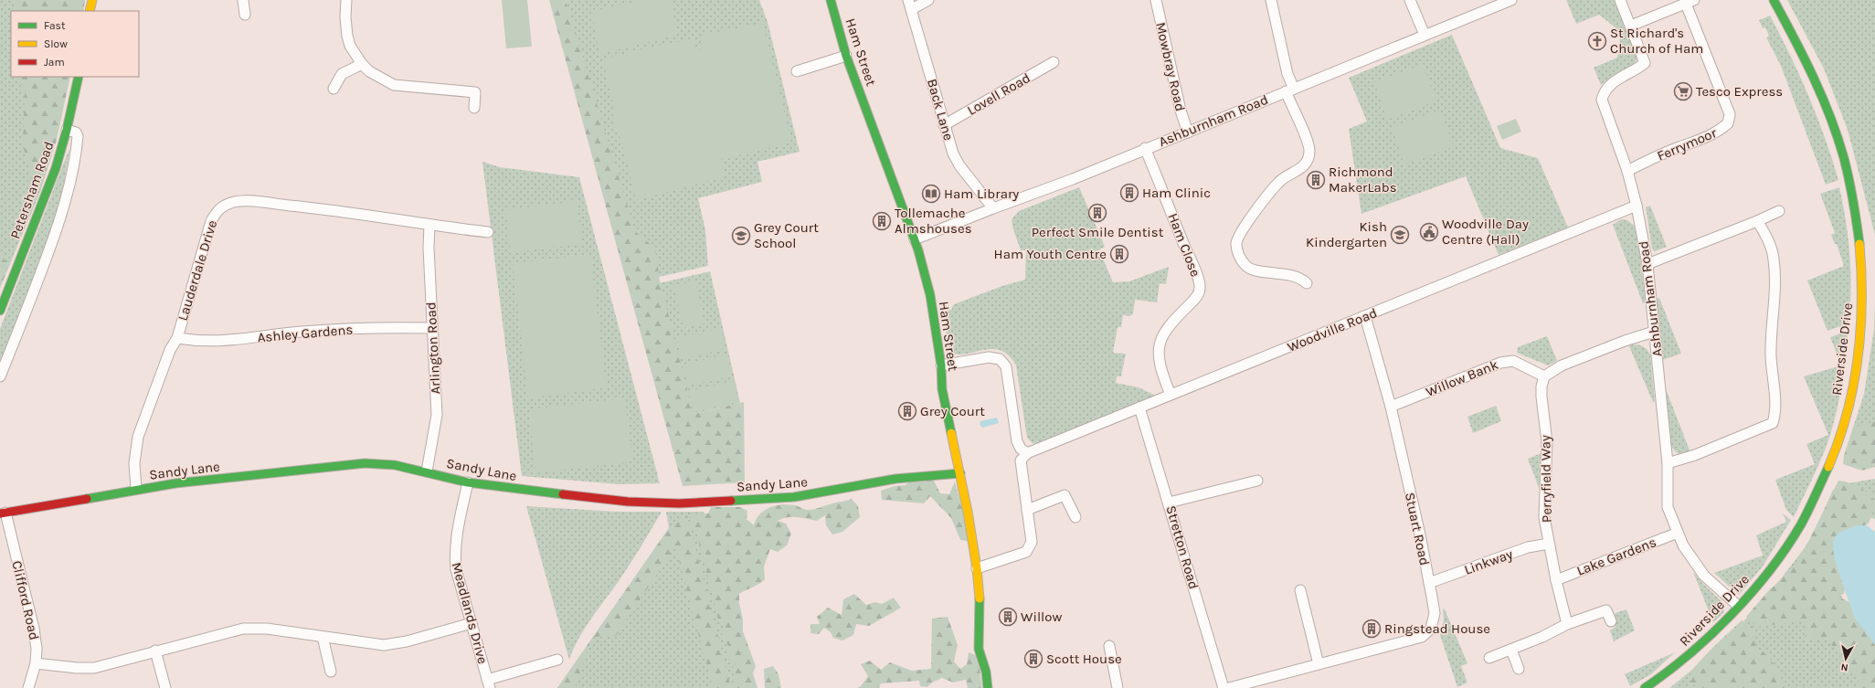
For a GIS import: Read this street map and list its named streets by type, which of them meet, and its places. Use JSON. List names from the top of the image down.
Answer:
{
  "streets": {
    "street": [
      "Ham Street",
      "Mowbray Road",
      "Lovell Road",
      "Back Lane",
      "Ashburnham Road",
      "Ferrymoor",
      "Petersham Road",
      "Ham Close",
      "Lauderdale Drive",
      "Woodville Road",
      "Ashley Gardens",
      "Arlington Road",
      "Riverside Drive",
      "Willow Bank",
      "Sandy Lane",
      "Perryfield Way",
      "Stuart Road",
      "Stretton Road",
      "Lake Gardens",
      "Linkway",
      "Clifford Road",
      "Meadlands Drive"
    ]
  },
  "crossings": [
    ["Ham Street", "Ashburnham Road"],
    ["Ham Street", "Sandy Lane"],
    ["Mowbray Road", "Ashburnham Road"],
    ["Lovell Road", "Back Lane"],
    ["Back Lane", "Ashburnham Road"],
    ["Ashburnham Road", "Ferrymoor"],
    ["Ashburnham Road", "Ham Close"],
    ["Ashburnham Road", "Woodville Road"],
    ["Ashburnham Road", "Riverside Drive"],
    ["Ashburnham Road", "Lake Gardens"],
    ["Ham Close", "Woodville Road"],
    ["Lauderdale Drive", "Ashley Gardens"],
    ["Lauderdale Drive", "Arlington Road"],
    ["Lauderdale Drive", "Sandy Lane"],
    ["Woodville Road", "Stuart Road"],
    ["Woodville Road", "Stretton Road"],
    ["Ashley Gardens", "Arlington Road"],
    ["Arlington Road", "Sandy Lane"],
    ["Willow Bank", "Perryfield Way"],
    ["Willow Bank", "Stuart Road"],
    ["Sandy Lane", "Clifford Road"],
    ["Sandy Lane", "Meadlands Drive"],
    ["Perryfield Way", "Lake Gardens"],
    ["Perryfield Way", "Linkway"],
    ["Stuart Road", "Linkway"]
  ],
  "places": {
    "church": ["St Richard's Church of Ham"],
    "supermarket": ["Tesco Express"],
    "building": [
      "Richmond MakerLabs",
      "Ham Clinic",
      "Perfect Smile Dentist",
      "Tollemache Almshouses",
      "Ham Youth Centre",
      "Grey Court",
      "Willow",
      "Ringstead House",
      "Scott House"
    ],
    "library": ["Ham Library"],
    "public building": ["Woodville Day Centre (Hall)"],
    "school or university": ["Kish Kindergarten", "Grey Court School"]
  },
  "legend": ["Fast", "Slow", "Jam"],
  "north": "bottom"
}
